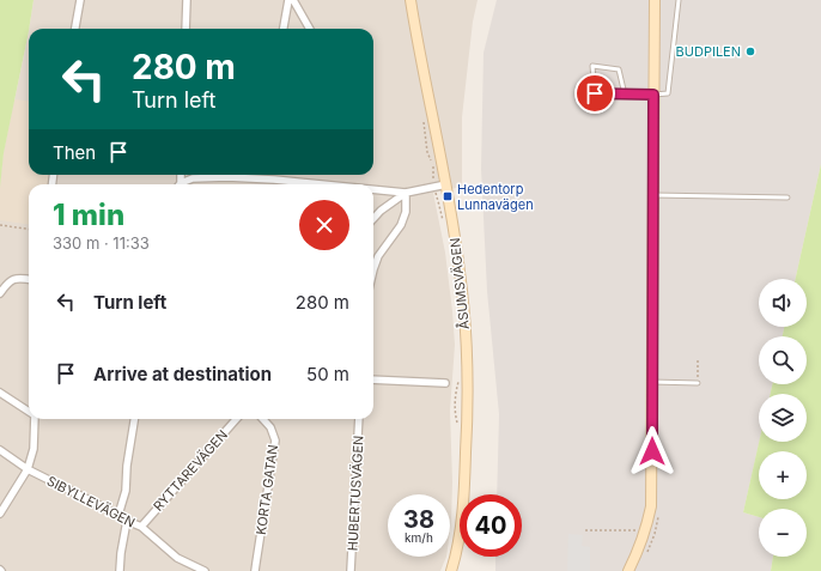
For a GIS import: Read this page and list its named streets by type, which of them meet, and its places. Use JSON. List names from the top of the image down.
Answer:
{
  "streets": {
    "street": [
      "ÅSUMSVÄGEN",
      "RYTTAREVÄGEN",
      "KORTA GATAN",
      "HUBERTUSVÄGEN",
      "SIBYLLEVÄGEN"
    ]
  },
  "crossings": [
    ["RYTTAREVÄGEN", "SIBYLLEVÄGEN"]
  ],
  "places": {
    "other": ["BUDPILEN"],
    "transit": ["Hedentorp Lunnavägen"]
  },
  "page": {
    "turn": ["280 m", "Turn left"],
    "then": "Then",
    "heading": ["1 min", "330 m · 11:33"],
    "list": [
      {
        "name": "Turn left",
        "value": "280 m"
      },
      {
        "name": "Arrive at destination",
        "value": "50 m"
      }
    ],
    "map_buttons": ["+", "−"],
    "speed": "38 km/h",
    "limit": "40"
  }
}
